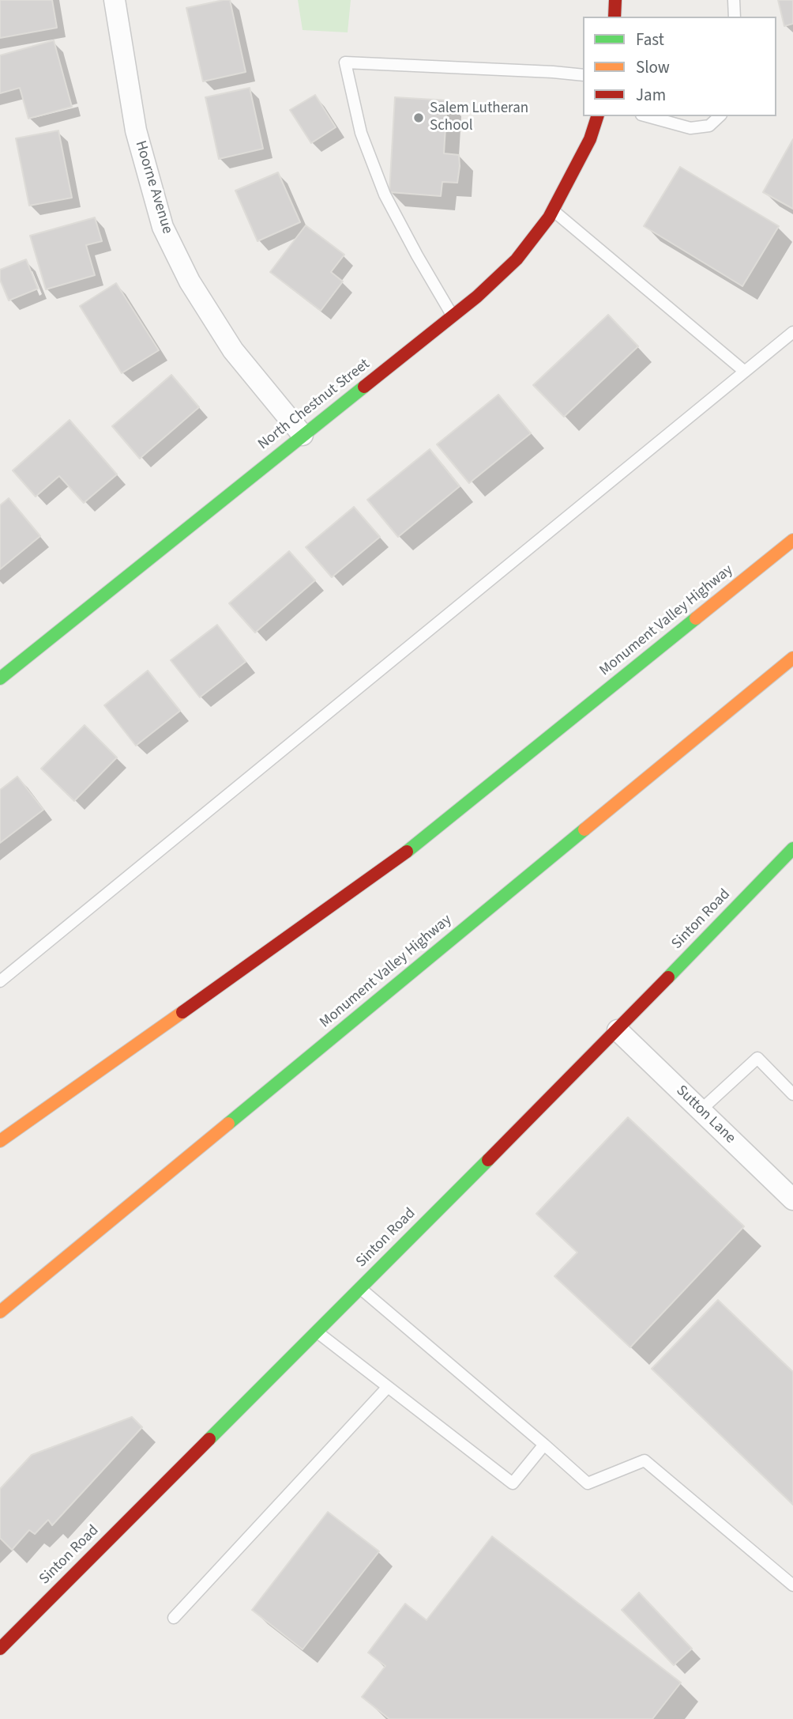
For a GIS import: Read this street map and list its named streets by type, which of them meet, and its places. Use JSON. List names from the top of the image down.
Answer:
{
  "streets": {
    "main road": ["North Chestnut Street", "Monument Valley Highway", "Sinton Road"],
    "street": ["Hoorne Avenue", "Sutton Lane"]
  },
  "crossings": [
    ["Hoorne Avenue", "North Chestnut Street"],
    ["Sinton Road", "Sutton Lane"]
  ],
  "places": ["Salem Lutheran School"],
  "legend": ["Fast", "Slow", "Jam"]
}
